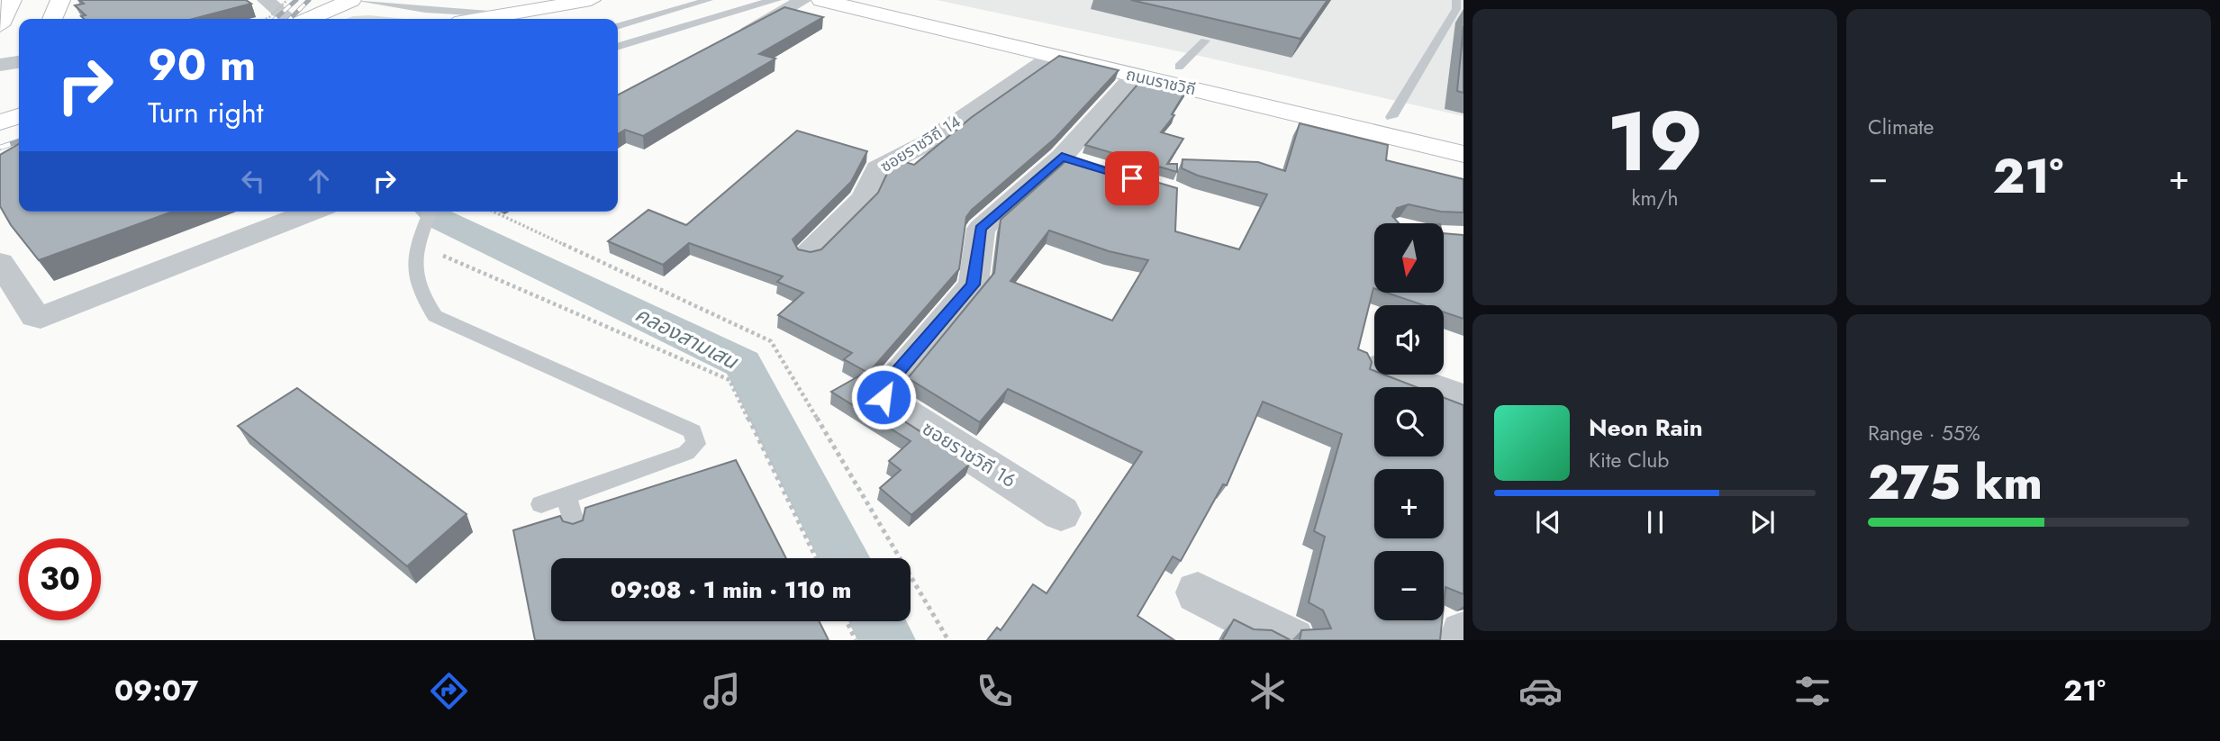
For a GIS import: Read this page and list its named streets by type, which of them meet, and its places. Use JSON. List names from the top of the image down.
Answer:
{
  "streets": {
    "main road": ["ถนนราชวิถี"],
    "street": ["ซอยราชวิถี 14", "ซอยราชวิถี 16"]
  },
  "crossings": [
    ["ถนนราชวิถี", "ซอยราชวิถี 14"],
    ["ถนนราชวิถี", "ซอยราชวิถี 16"]
  ],
  "water": ["คลองสามเสน"],
  "north": "bottom",
  "page": {
    "tile": [
      ["19", "km/h"],
      "Climate",
      ["Range · 55%", "275 km"]
    ],
    "turn": ["90 m", "Turn right"],
    "heat": ["−", "21°", "+"],
    "map_buttons": ["+", "−"],
    "song": ["Neon Rain", "Kite Club"],
    "limit": "30",
    "trip": "09:08 · 1 min · 110 m",
    "tabs": ["09:07", "21°"]
  }
}
